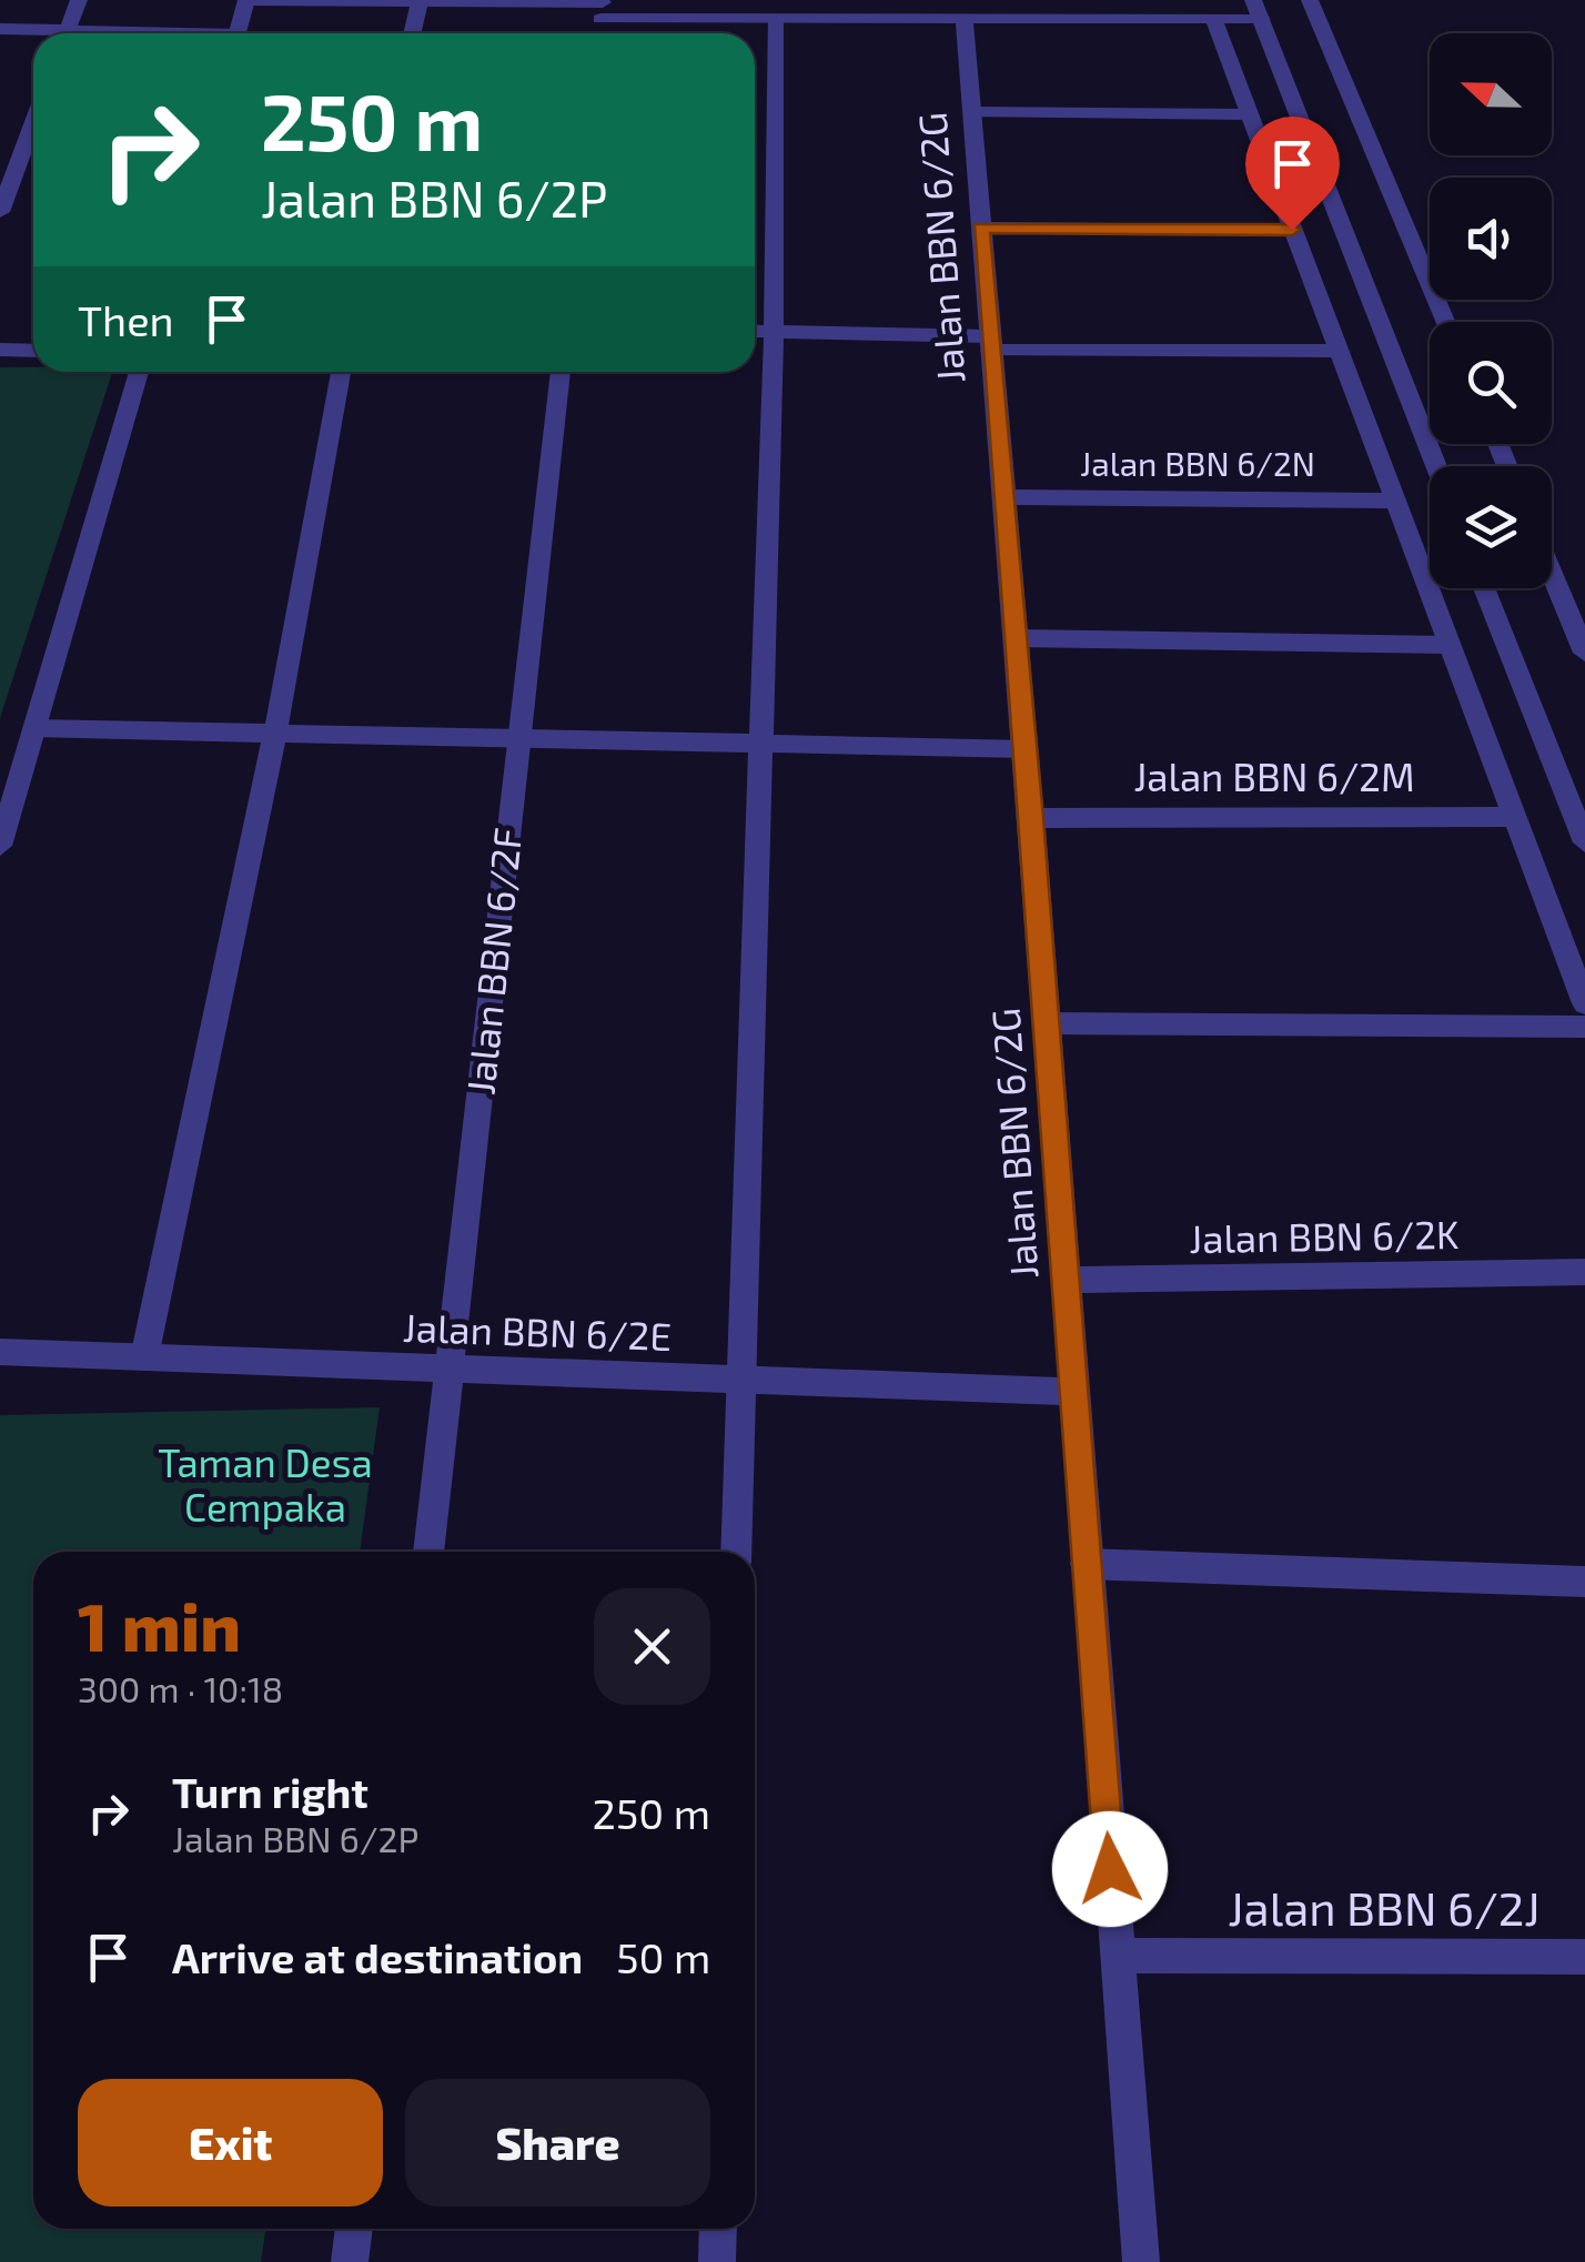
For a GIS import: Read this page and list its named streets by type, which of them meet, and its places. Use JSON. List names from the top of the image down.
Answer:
{
  "streets": {
    "street": [
      "Jalan BBN 6/2G",
      "Jalan BBN 6/2N",
      "Jalan BBN 6/2M",
      "Jalan BBN 6/2F",
      "Jalan BBN 6/2K",
      "Jalan BBN 6/2E",
      "Jalan BBN 6/2J"
    ]
  },
  "crossings": [
    ["Jalan BBN 6/2G", "Jalan BBN 6/2N"],
    ["Jalan BBN 6/2G", "Jalan BBN 6/2M"],
    ["Jalan BBN 6/2G", "Jalan BBN 6/2K"],
    ["Jalan BBN 6/2G", "Jalan BBN 6/2E"],
    ["Jalan BBN 6/2G", "Jalan BBN 6/2J"],
    ["Jalan BBN 6/2F", "Jalan BBN 6/2E"]
  ],
  "parks": ["Taman Desa Cempaka"],
  "north": "left",
  "page": {
    "turn": ["250 m", "Jalan BBN 6/2P"],
    "then": "Then",
    "heading": ["1 min", "300 m · 10:18"],
    "list": [
      {
        "name": "Turn right",
        "note": "Jalan BBN 6/2P",
        "value": "250 m"
      },
      {
        "name": "Arrive at destination",
        "value": "50 m"
      }
    ],
    "buttons": ["Exit", "Share"]
  }
}
